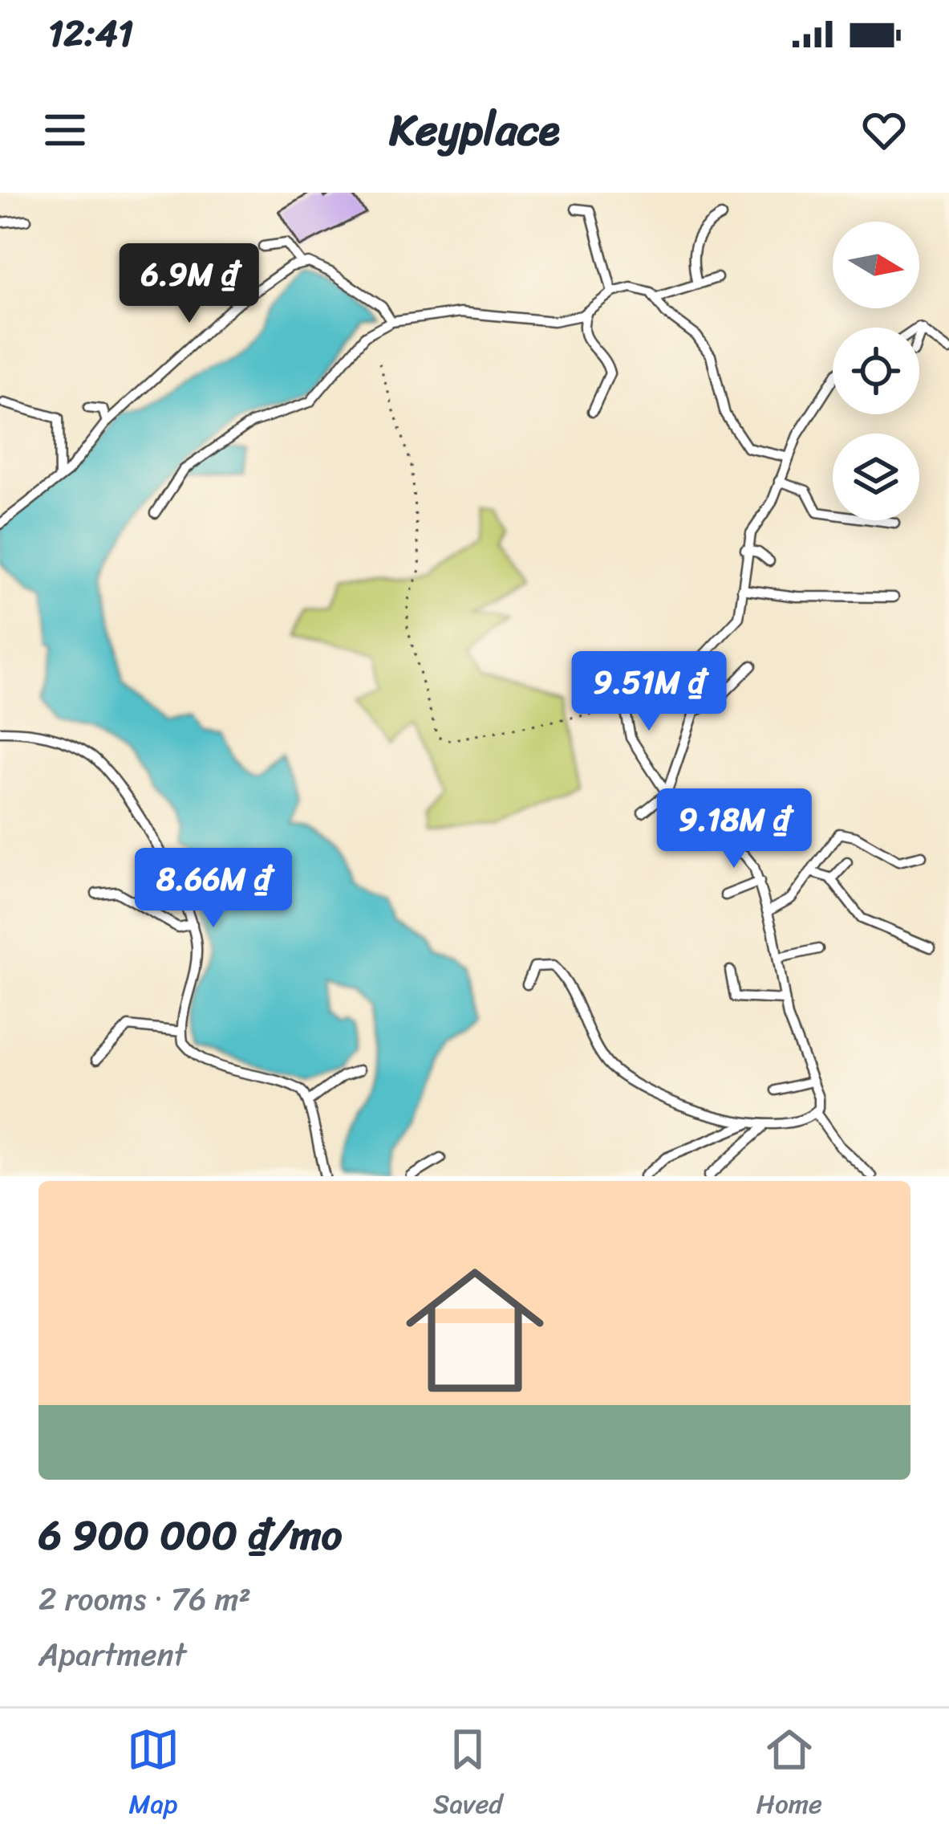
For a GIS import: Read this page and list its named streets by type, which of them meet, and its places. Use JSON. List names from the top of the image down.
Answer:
{
  "north": "right",
  "page": {
    "status": "12:41",
    "header": "Keyplace",
    "price": [
      "6.9M ₫",
      "9.51M ₫",
      "9.18M ₫",
      "8.66M ₫"
    ],
    "list": [
      {
        "name": "6 900 000 ₫/mo",
        "note": "2 rooms · 76 m² · Apartment"
      }
    ],
    "tabs": ["Map", "Saved", "Home"]
  }
}
